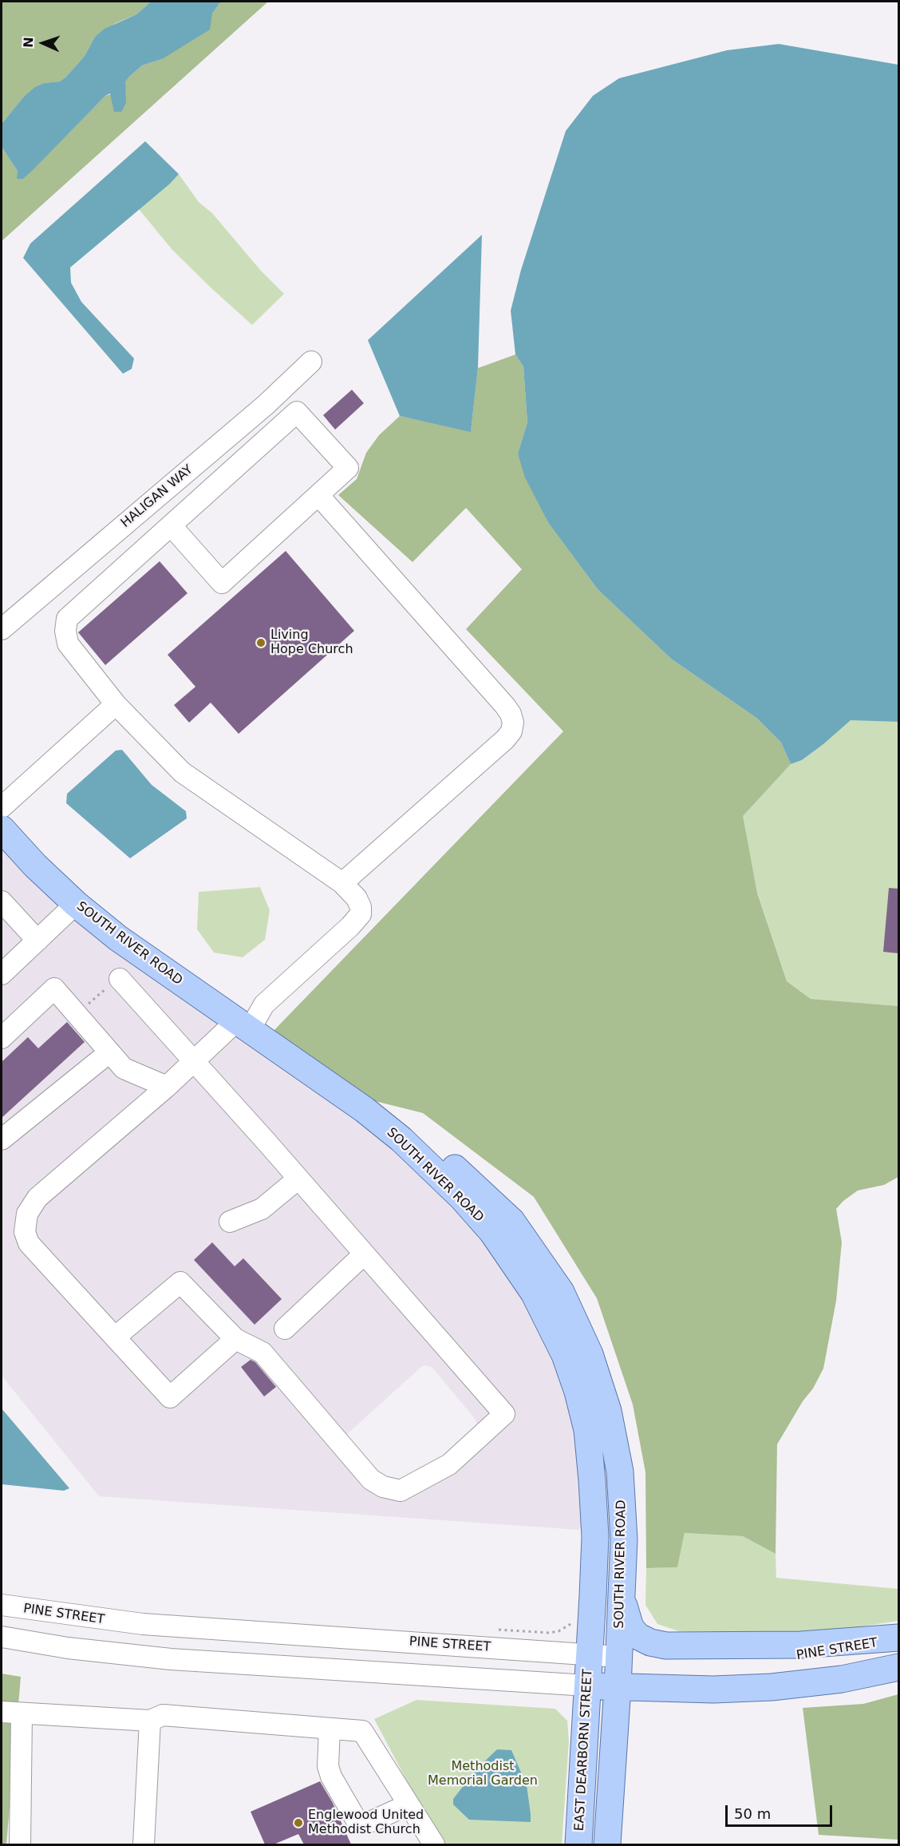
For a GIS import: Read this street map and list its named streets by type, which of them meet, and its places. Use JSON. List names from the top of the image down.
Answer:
{
  "streets": {
    "main road": ["SOUTH RIVER ROAD", "PINE STREET", "EAST DEARBORN STREET"],
    "street": ["HALIGAN WAY"]
  },
  "crossings": [
    ["SOUTH RIVER ROAD", "PINE STREET"],
    ["SOUTH RIVER ROAD", "EAST DEARBORN STREET"],
    ["PINE STREET", "EAST DEARBORN STREET"]
  ],
  "parks": ["Methodist Memorial Garden"],
  "places": ["Living Hope Church", "Englewood United Methodist Church"],
  "scale_bar": "50 m",
  "north": "left"
}
